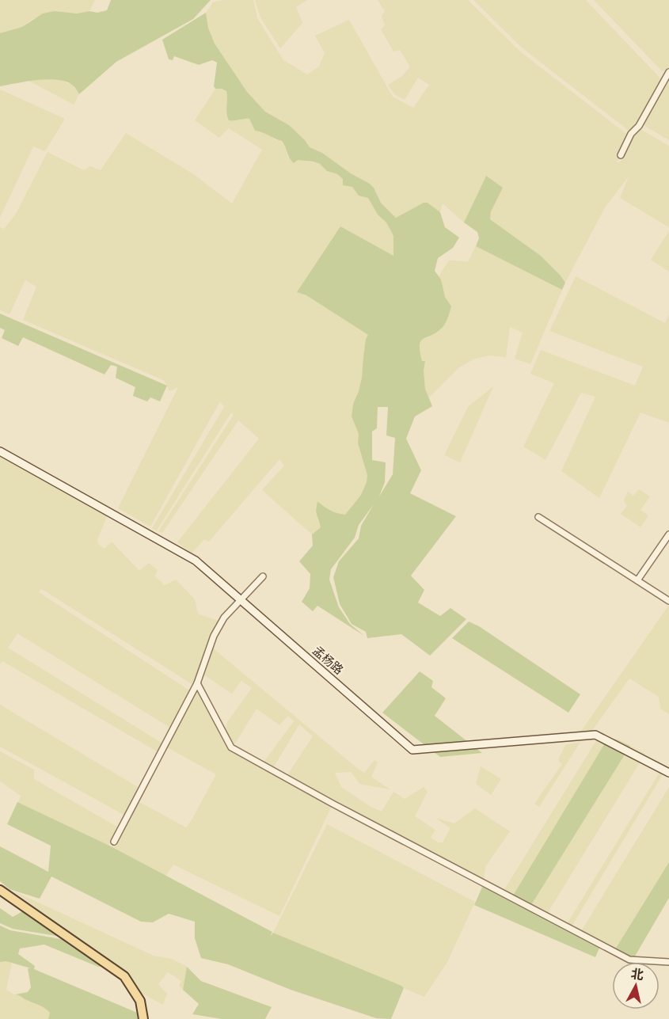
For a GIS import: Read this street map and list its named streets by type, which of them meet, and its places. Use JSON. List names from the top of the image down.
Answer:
{
  "streets": {
    "main road": ["孟杨路"]
  },
  "north": "top"
}
